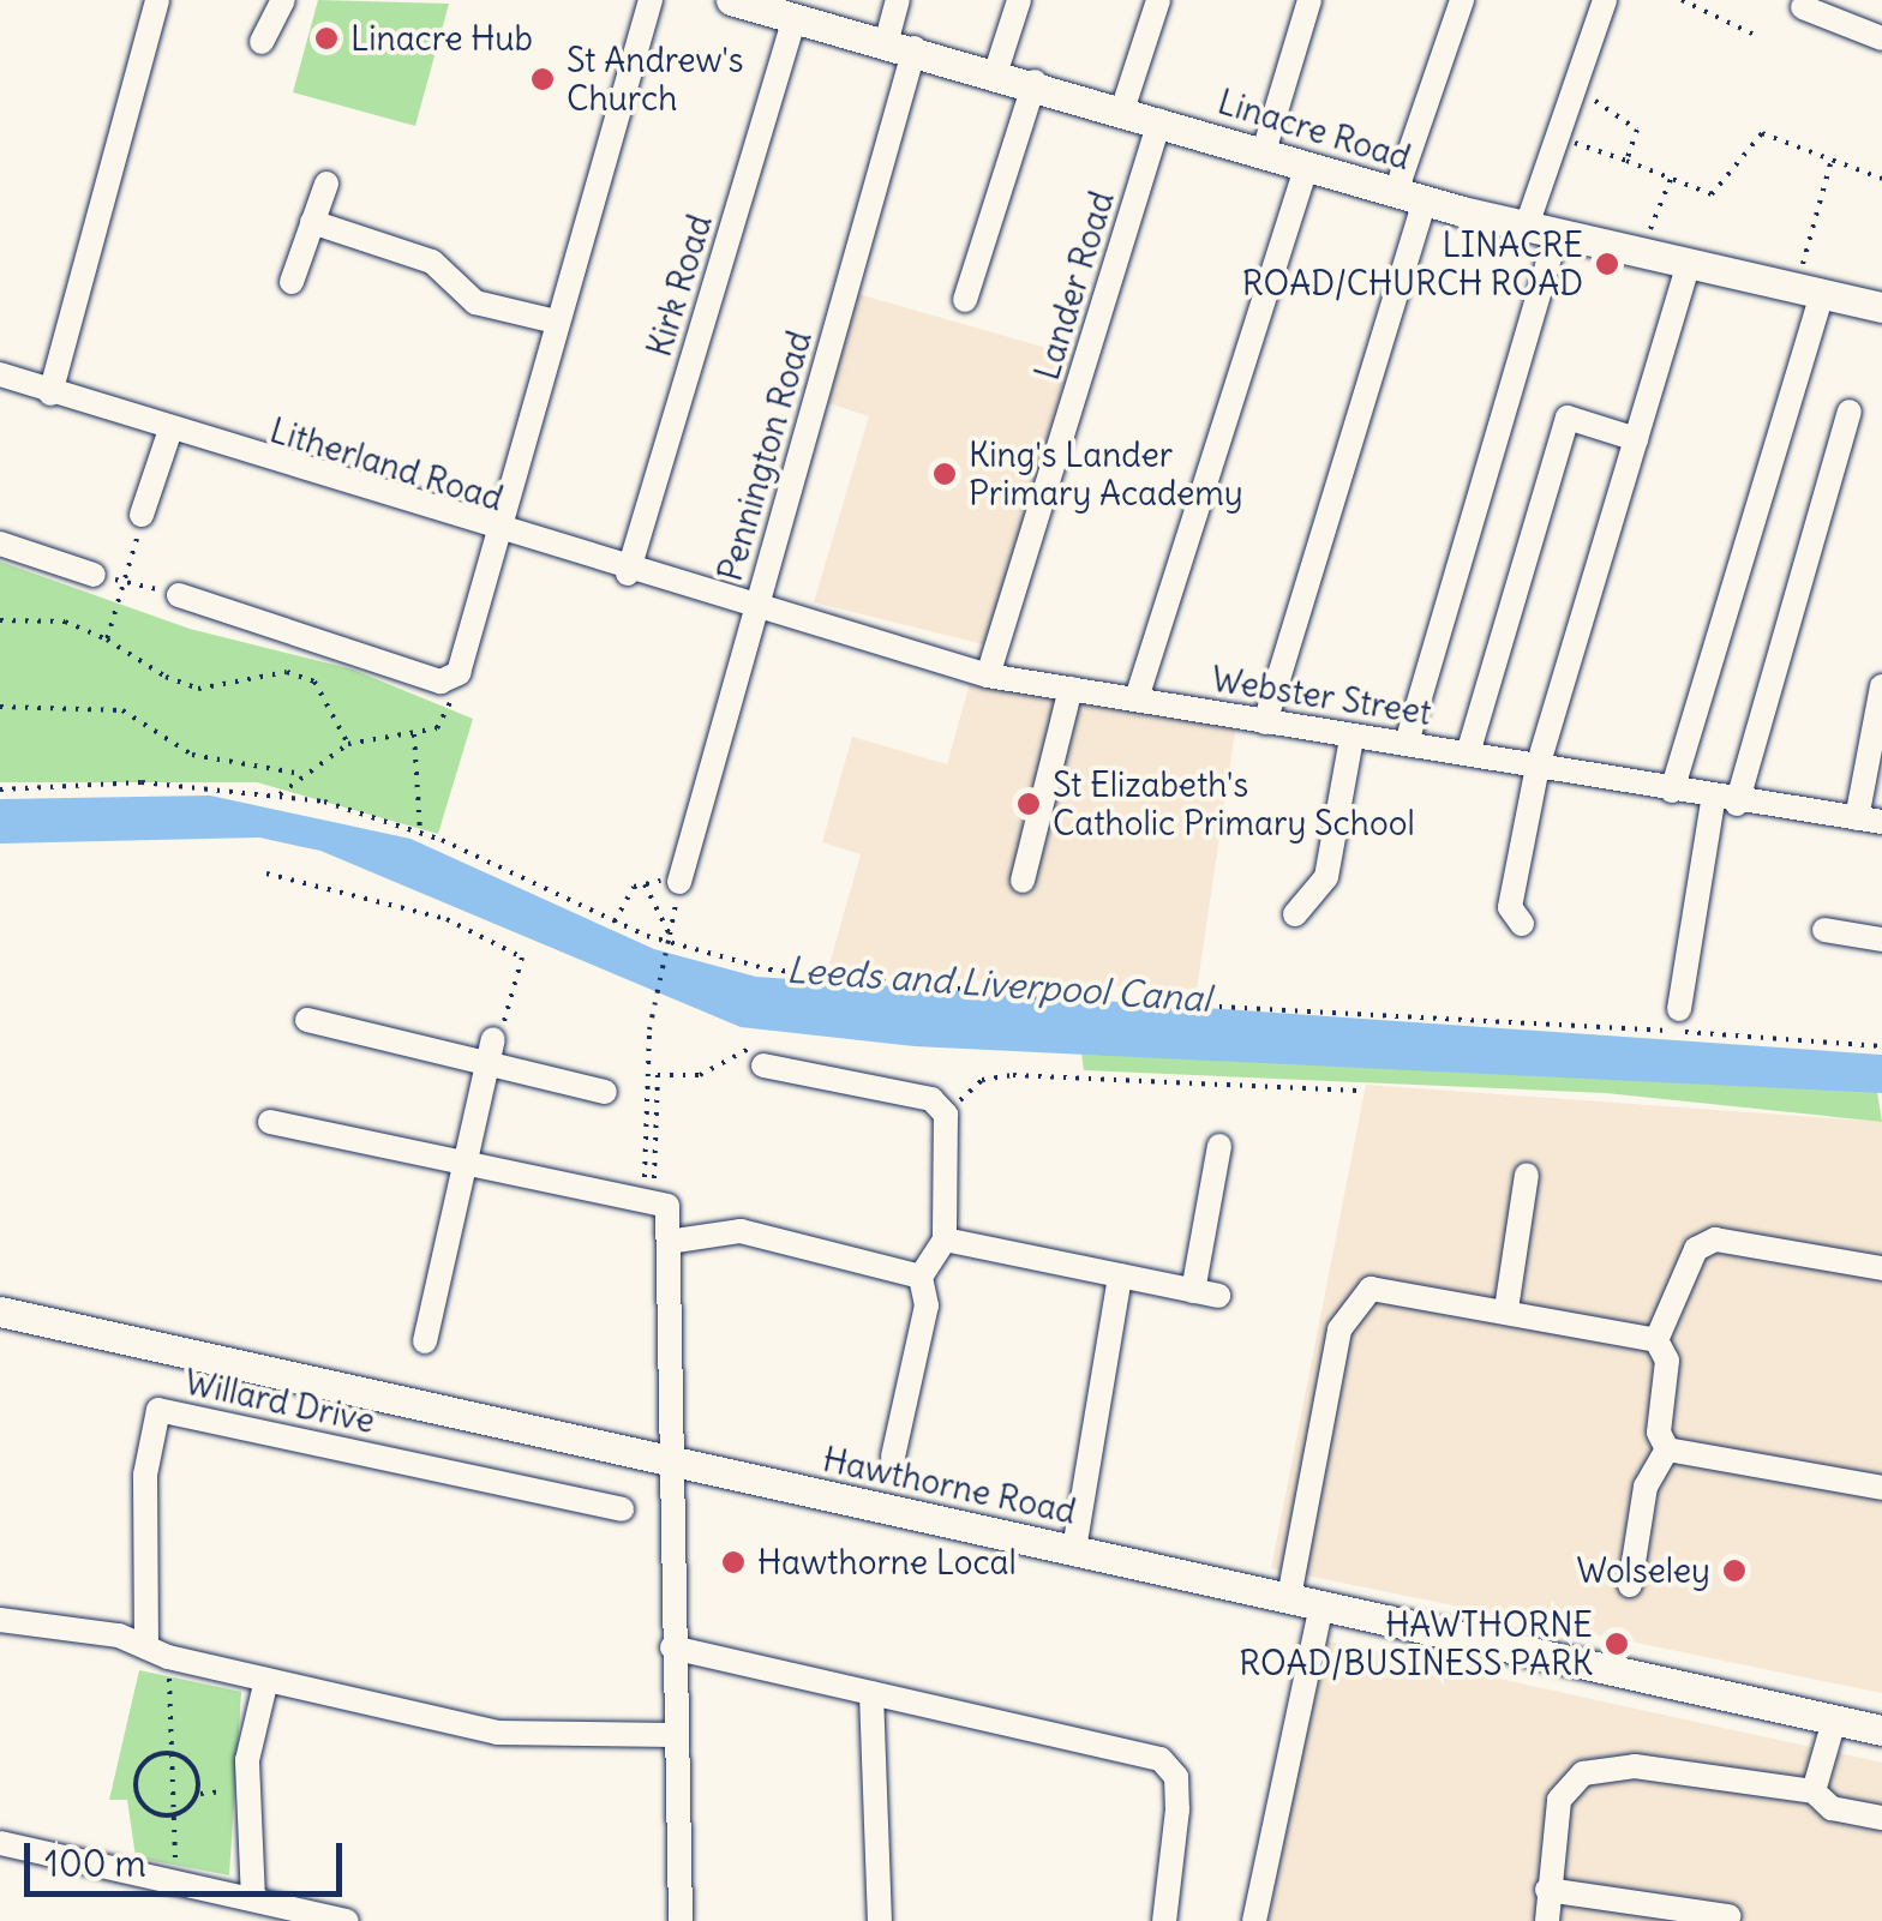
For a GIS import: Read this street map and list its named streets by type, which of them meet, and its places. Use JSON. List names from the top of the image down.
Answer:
{
  "streets": {
    "main road": ["Linacre Road", "Hawthorne Road"],
    "street": [
      "Kirk Road",
      "Lander Road",
      "Pennington Road",
      "Litherland Road",
      "Webster Street",
      "Willard Drive"
    ]
  },
  "crossings": [
    ["Linacre Road", "Kirk Road"],
    ["Linacre Road", "Lander Road"],
    ["Linacre Road", "Pennington Road"],
    ["Kirk Road", "Litherland Road"],
    ["Lander Road", "Webster Street"],
    ["Pennington Road", "Litherland Road"],
    ["Pennington Road", "Webster Street"],
    ["Litherland Road", "Webster Street"]
  ],
  "water": ["Leeds and Liverpool Canal"],
  "places": [
    "Linacre Hub",
    "St Andrew's Church",
    "LINACRE ROAD/CHURCH ROAD",
    "King's Lander Primary Academy",
    "St Elizabeth's Catholic Primary School",
    "Hawthorne Local",
    "Wolseley",
    "HAWTHORNE ROAD/BUSINESS PARK"
  ],
  "scale_bar": "100 m"
}
